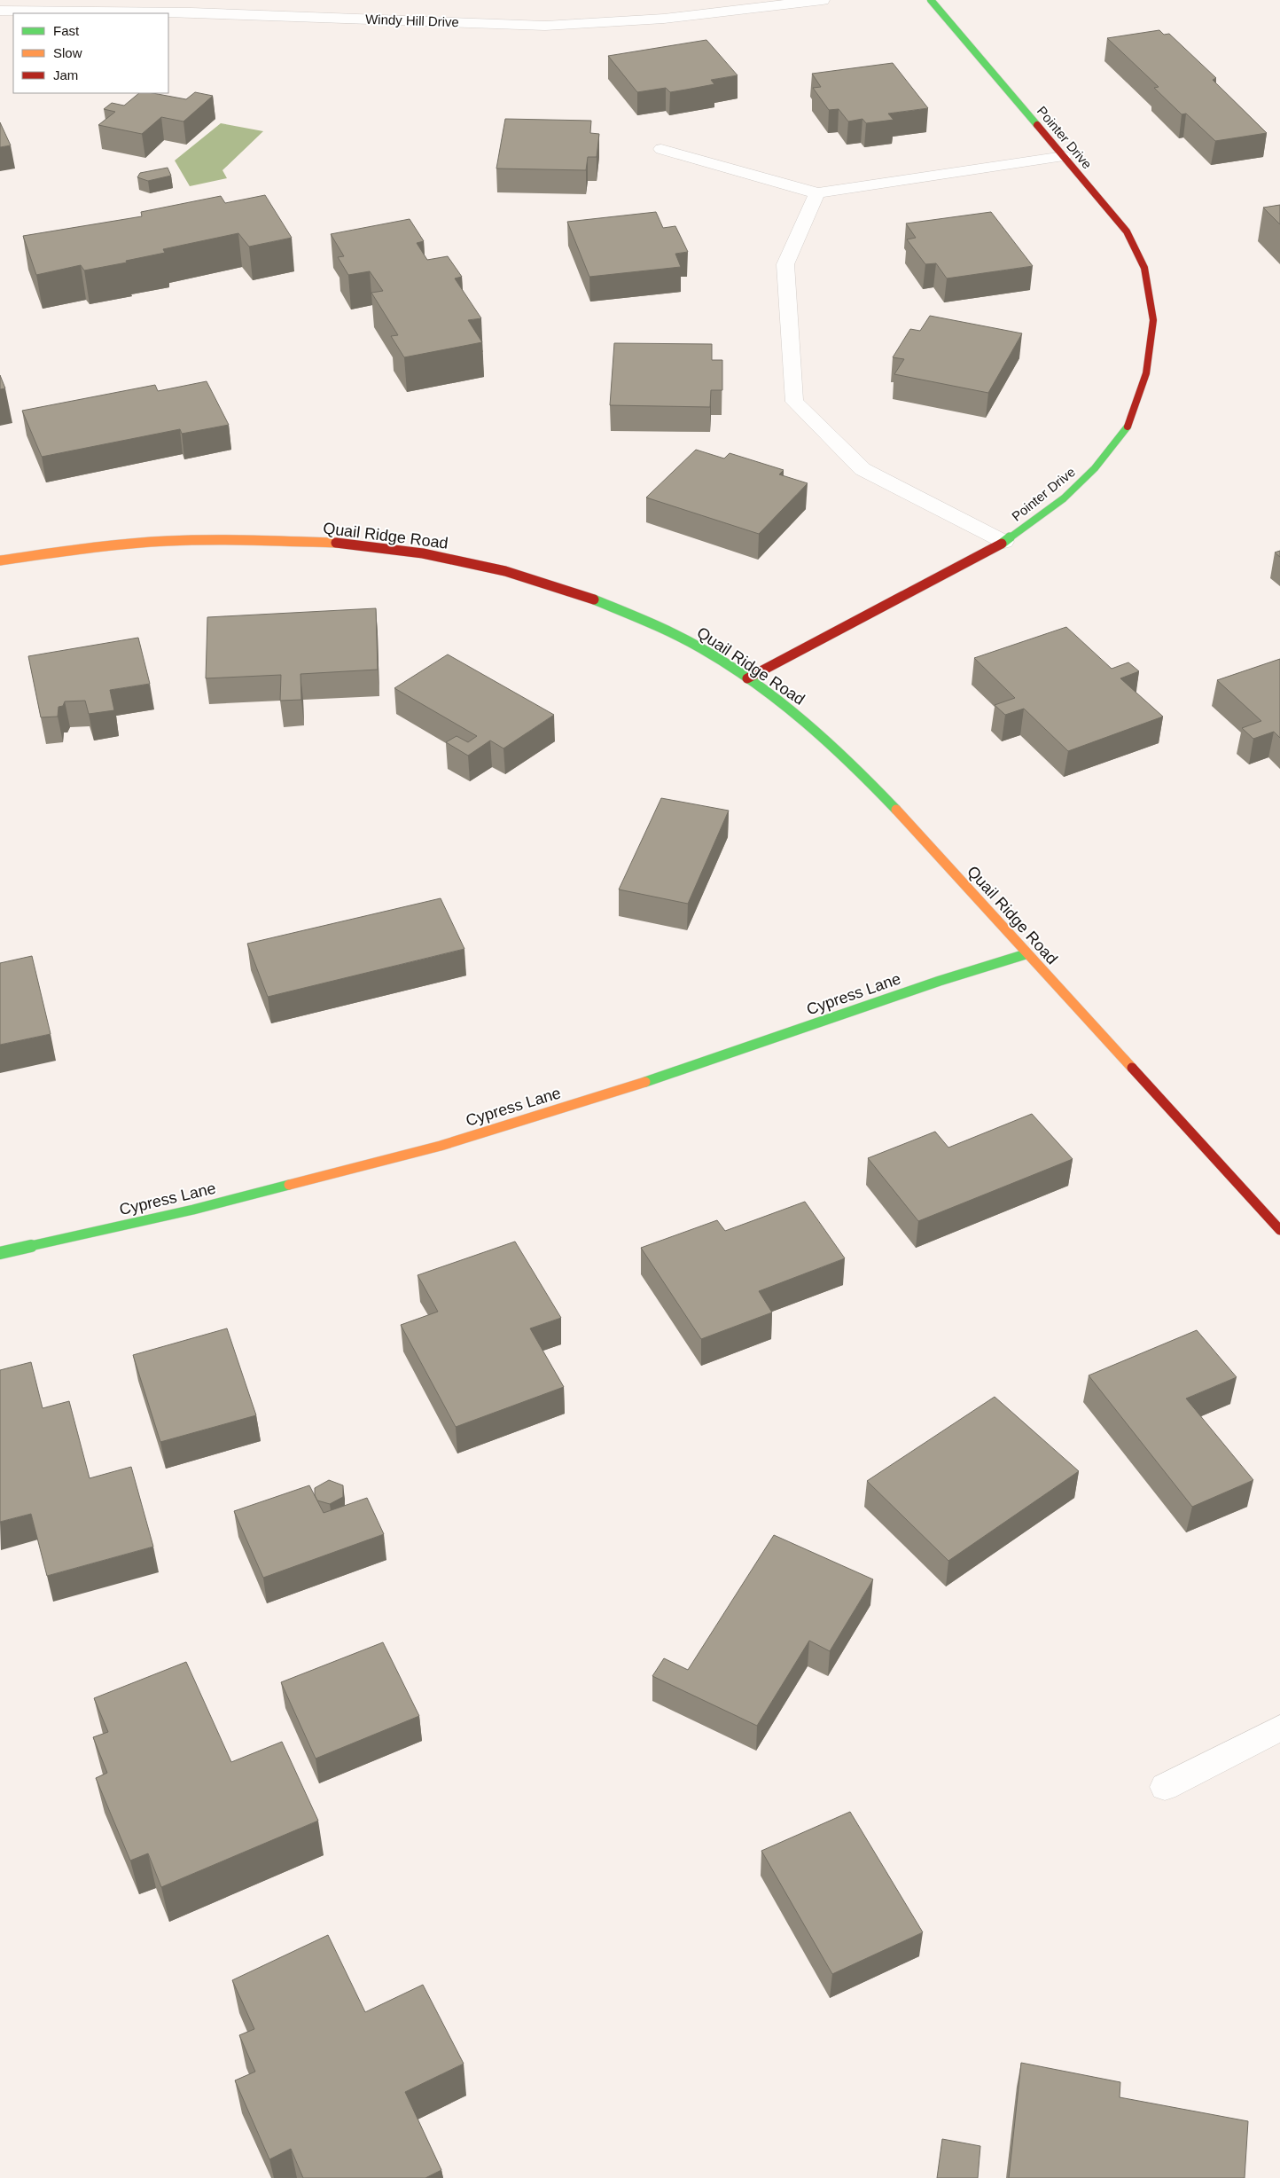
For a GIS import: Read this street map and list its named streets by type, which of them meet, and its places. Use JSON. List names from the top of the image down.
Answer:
{
  "streets": {
    "street": [
      "Windy Hill Drive",
      "Pointer Drive",
      "Quail Ridge Road",
      "Cypress Lane"
    ]
  },
  "crossings": [
    ["Pointer Drive", "Quail Ridge Road"],
    ["Quail Ridge Road", "Cypress Lane"]
  ],
  "legend": ["Fast", "Slow", "Jam"]
}
